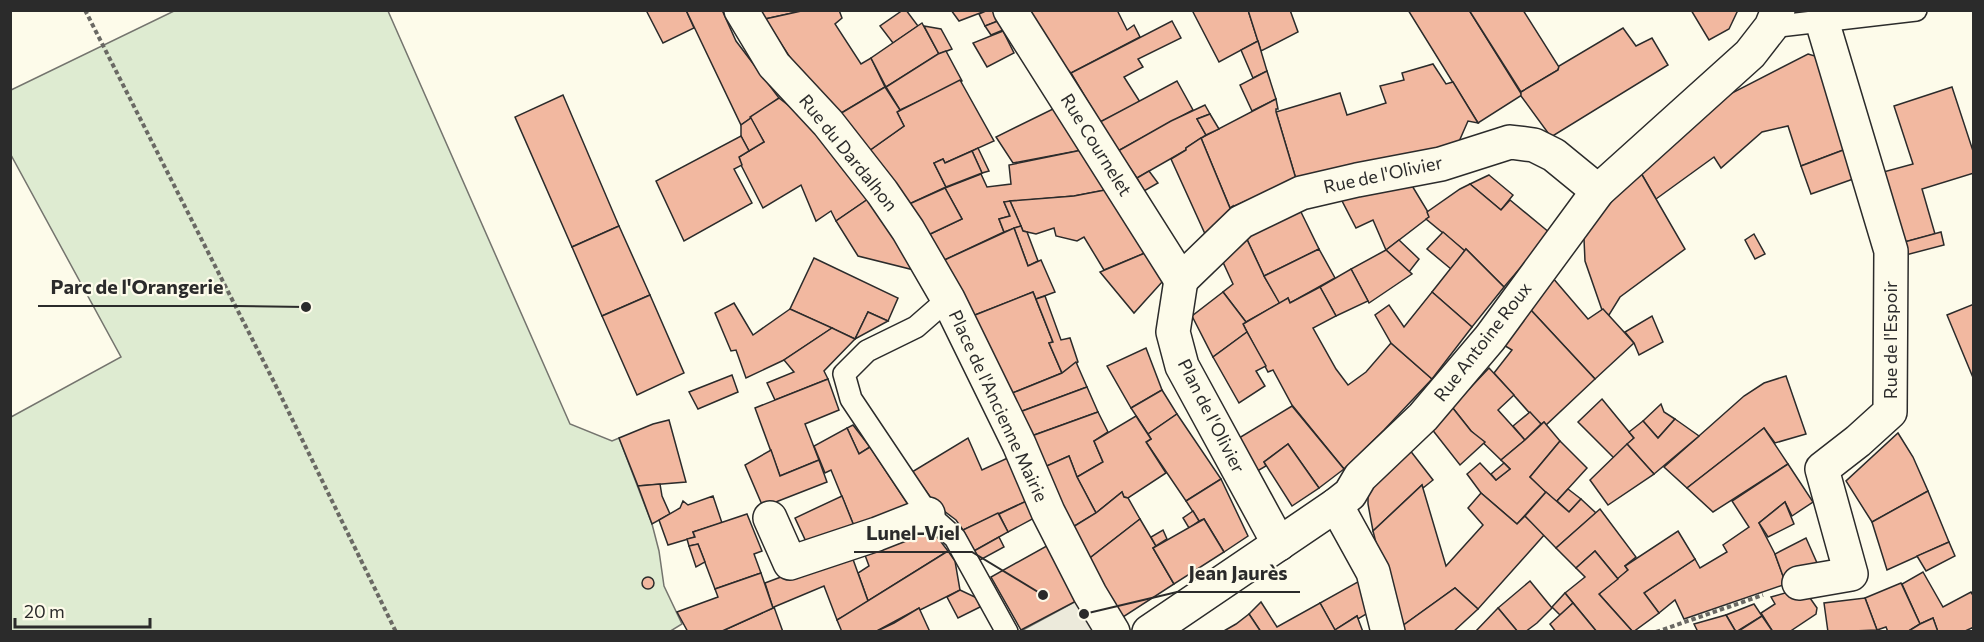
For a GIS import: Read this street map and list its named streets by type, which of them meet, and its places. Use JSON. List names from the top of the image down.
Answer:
{
  "streets": {
    "street": [
      "Rue Cournelet",
      "Rue du Dardalhon",
      "Rue de l'Olivier",
      "Rue de l'Espoir",
      "Rue Antoine Roux",
      "Place de l'Ancienne Mairie",
      "Plan de l'Olivier"
    ]
  },
  "crossings": [
    ["Rue Cournelet", "Rue de l'Olivier"],
    ["Rue Cournelet", "Plan de l'Olivier"],
    ["Rue du Dardalhon", "Place de l'Ancienne Mairie"],
    ["Rue de l'Olivier", "Rue Antoine Roux"],
    ["Rue de l'Olivier", "Plan de l'Olivier"],
    ["Rue Antoine Roux", "Plan de l'Olivier"]
  ],
  "places": ["Parc de l'Orangerie", "Lunel-Viel", "Jean Jaurès"],
  "scale_bar": "20 m"
}
